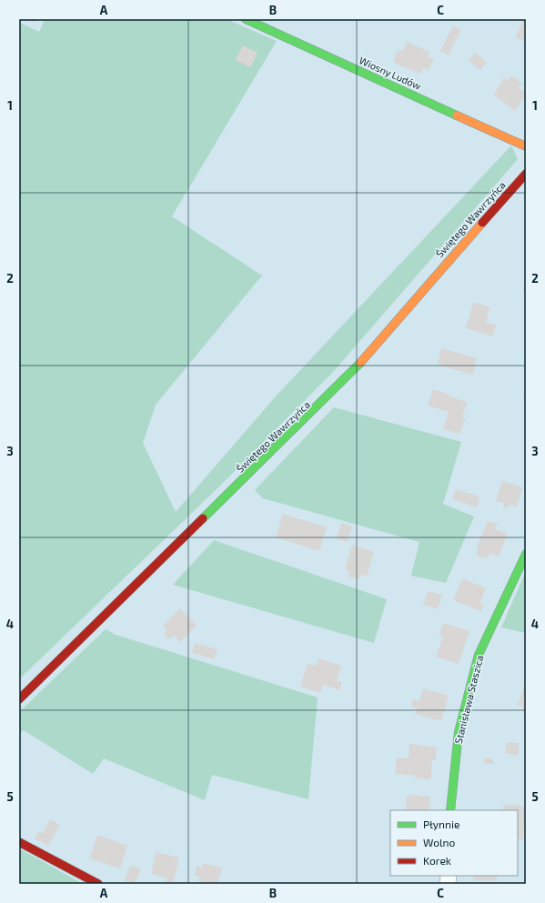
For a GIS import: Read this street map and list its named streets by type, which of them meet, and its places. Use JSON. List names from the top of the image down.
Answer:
{
  "streets": {
    "street": ["Wiosny Ludów", "Świętego Wawrzyńca", "Stanisława Staszica"]
  },
  "legend": ["Płynnie", "Wolno", "Korek"],
  "grid": {
    "columns": ["A", "B", "C"],
    "rows": [
      "1",
      "2",
      "3",
      "4",
      "5"
    ]
  }
}
